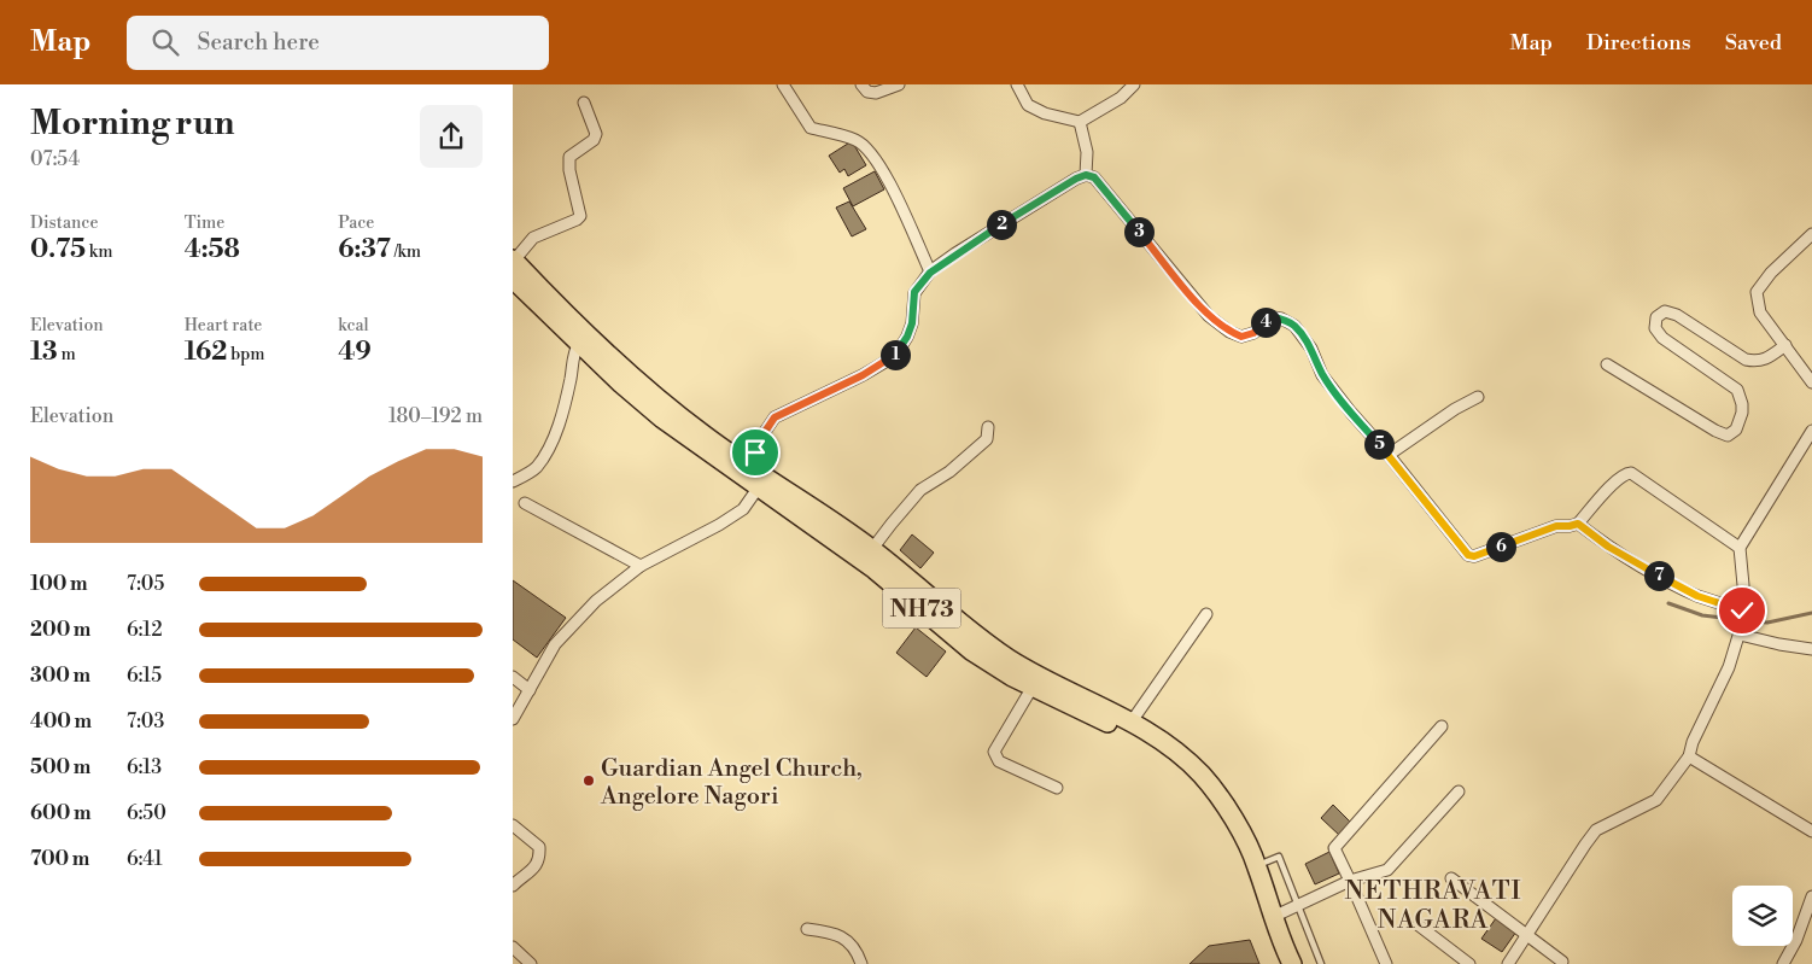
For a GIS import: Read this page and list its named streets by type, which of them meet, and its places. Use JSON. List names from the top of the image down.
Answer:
{
  "streets": {
    "highway": ["NH73"]
  },
  "districts": ["NETHRAVATI NAGARA"],
  "places": ["Guardian Angel Church, Angelore Nagori"],
  "page": {
    "header": "Map",
    "search": "Search here",
    "nav": ["Map", "Directions", "Saved"],
    "heading": ["Morning run", "07:54"],
    "stats": [
      ["Distance", "0.75 km"],
      ["Time", "4:58"],
      ["Pace", "6:37 /km"],
      ["Elevation", "13 m"],
      ["Heart rate", "162 bpm"],
      ["kcal", "49"]
    ],
    "pins": [
      "2",
      "3",
      "4",
      "1",
      "5",
      "6",
      "7"
    ],
    "chart": ["Elevation", "180–192 m"],
    "list": [
      {
        "name": "100 m",
        "note": "7:05"
      },
      {
        "name": "200 m",
        "note": "6:12"
      },
      {
        "name": "300 m",
        "note": "6:15"
      },
      {
        "name": "400 m",
        "note": "7:03"
      },
      {
        "name": "500 m",
        "note": "6:13"
      },
      {
        "name": "600 m",
        "note": "6:50"
      },
      {
        "name": "700 m",
        "note": "6:41"
      }
    ]
  }
}
